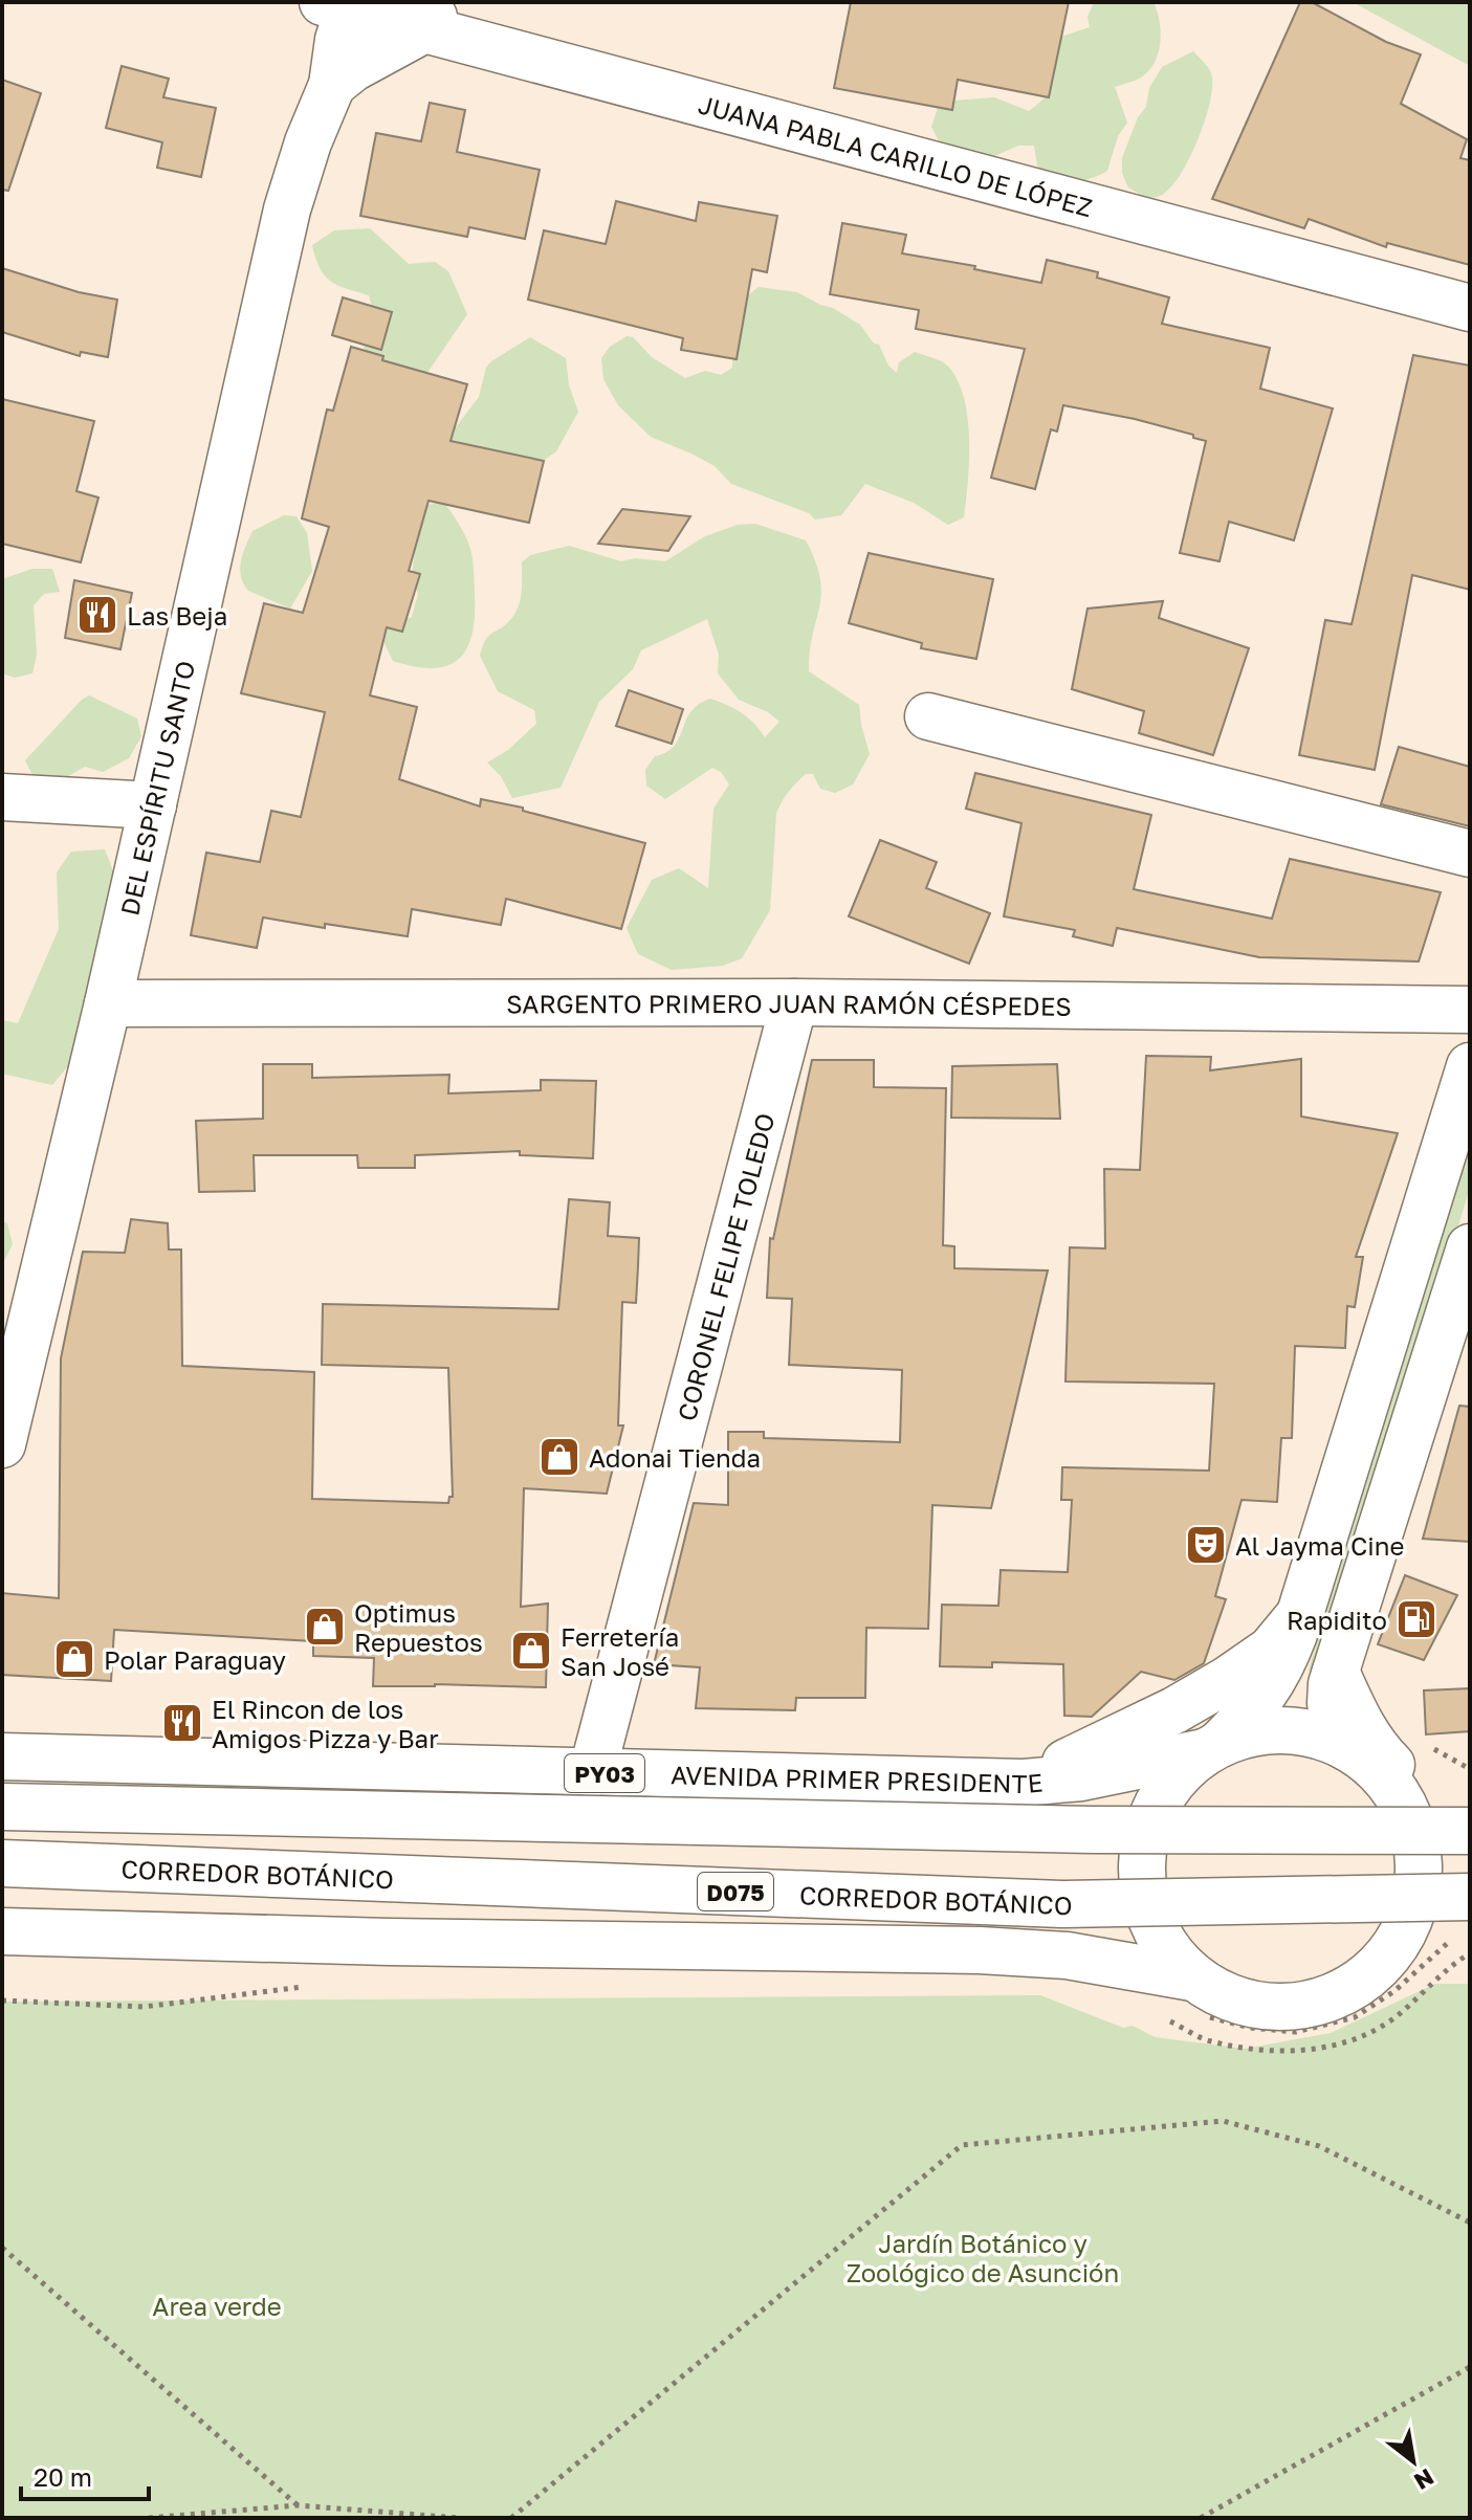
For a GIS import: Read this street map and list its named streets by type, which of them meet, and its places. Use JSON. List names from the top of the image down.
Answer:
{
  "streets": {
    "main road": [
      "JUANA PABLA CARILLO DE LÓPEZ",
      "DEL ESPÍRITU SANTO",
      "SARGENTO PRIMERO JUAN RAMÓN CÉSPEDES",
      "CORONEL FELIPE TOLEDO",
      "PY03",
      "AVENIDA PRIMER PRESIDENTE",
      "CORREDOR BOTÁNICO",
      "D075"
    ]
  },
  "crossings": [
    ["JUANA PABLA CARILLO DE LÓPEZ", "DEL ESPÍRITU SANTO"],
    ["DEL ESPÍRITU SANTO", "SARGENTO PRIMERO JUAN RAMÓN CÉSPEDES"],
    ["SARGENTO PRIMERO JUAN RAMÓN CÉSPEDES", "CORONEL FELIPE TOLEDO"],
    ["CORONEL FELIPE TOLEDO", "AVENIDA PRIMER PRESIDENTE"]
  ],
  "parks": ["Jardín Botánico y Zoológico de Asunción", "Area verde"],
  "places": {
    "restaurant": ["Las Beja", "El Rincon de los Amigos Pizza y Bar"],
    "shop": [
      "Adonai Tienda",
      "Optimus Repuestos",
      "Ferretería San José",
      "Polar Paraguay"
    ],
    "theatre": ["Al Jayma Cine"],
    "fuel station": ["Rapidito"]
  },
  "scale_bar": "20 m",
  "north": "bottom right"
}
